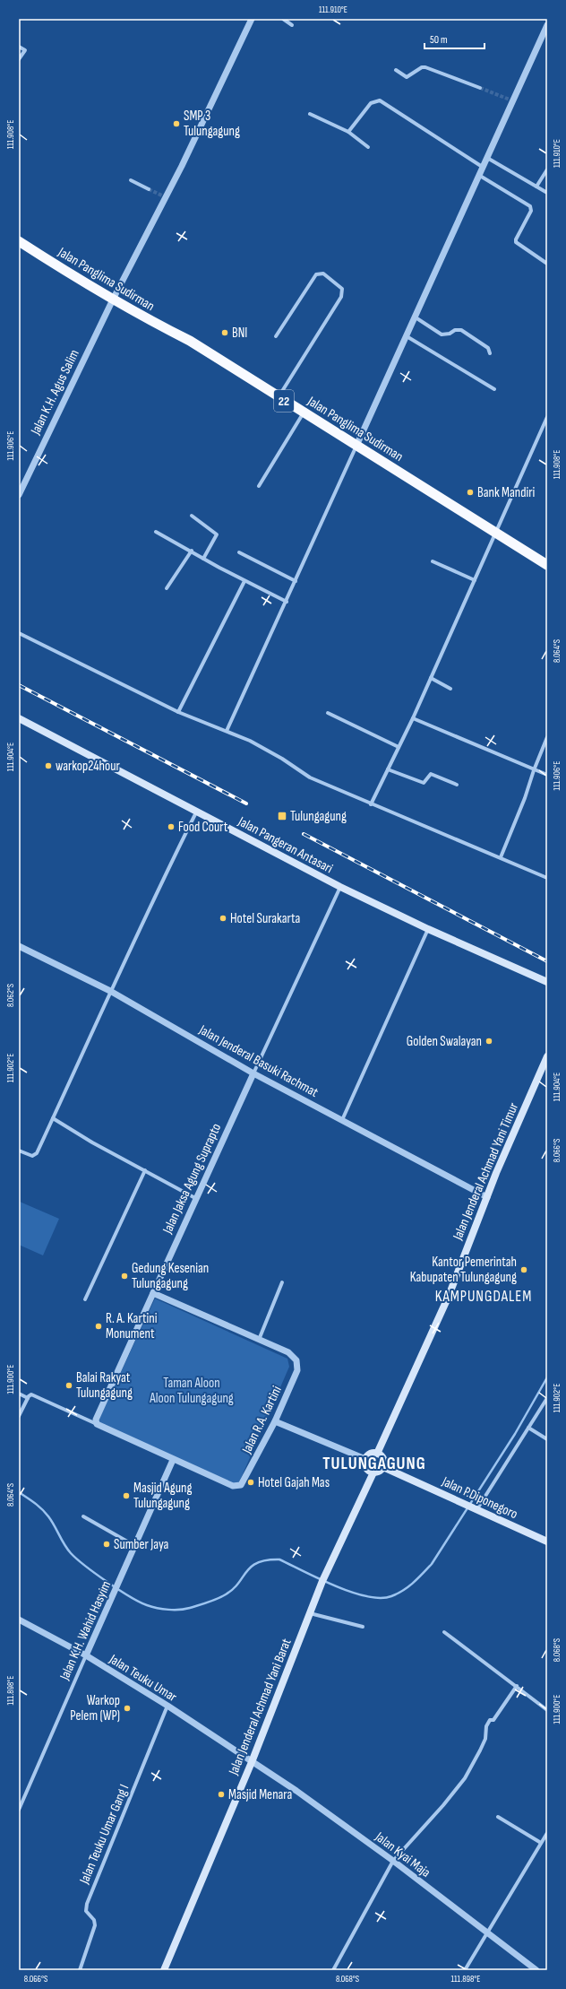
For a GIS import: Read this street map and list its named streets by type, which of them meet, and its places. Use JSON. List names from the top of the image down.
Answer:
{
  "streets": {
    "highway": ["Jalan Panglima Sudirman", "22"],
    "main road": [
      "Jalan Pangeran Antasari",
      "Jalan Jenderal Achmad Yani Timur",
      "Jalan P.Diponegoro",
      "Jalan Jenderal Achmad Yani Barat"
    ],
    "street": [
      "Jalan K.H. Agus Salim",
      "Jalan Jenderal Basuki Rachmat",
      "Jalan Jaksa Agung Suprapto",
      "Jalan R.A. Kartini",
      "Jalan K.H. Wahid Hasyim",
      "Jalan Teuku Umar",
      "Jalan Teuku Umar Gang I",
      "Jalan Kyai Maja"
    ]
  },
  "crossings": [
    ["Jalan Panglima Sudirman", "Jalan K.H. Agus Salim"],
    ["Jalan Jenderal Basuki Rachmat", "Jalan Jenderal Achmad Yani Timur"],
    ["Jalan Jenderal Basuki Rachmat", "Jalan Jaksa Agung Suprapto"],
    ["Jalan Jenderal Achmad Yani Timur", "Jalan P.Diponegoro"],
    ["Jalan Jenderal Achmad Yani Timur", "Jalan Jenderal Achmad Yani Barat"],
    ["Jalan Jaksa Agung Suprapto", "Jalan R.A. Kartini"],
    ["Jalan R.A. Kartini", "Jalan K.H. Wahid Hasyim"],
    ["Jalan P.Diponegoro", "Jalan Jenderal Achmad Yani Barat"],
    ["Jalan K.H. Wahid Hasyim", "Jalan Teuku Umar"],
    ["Jalan Teuku Umar", "Jalan Jenderal Achmad Yani Barat"],
    ["Jalan Teuku Umar", "Jalan Teuku Umar Gang I"],
    ["Jalan Teuku Umar", "Jalan Kyai Maja"],
    ["Jalan Jenderal Achmad Yani Barat", "Jalan Kyai Maja"]
  ],
  "districts": ["KAMPUNGDALEM", "TULUNGAGUNG"],
  "parks": ["Taman Aloon Aloon Tulungagung"],
  "places": {
    "other": [
      "SMP 3 Tulungagung",
      "BNI",
      "Bank Mandiri",
      "warkop24hour",
      "Food Court",
      "Hotel Surakarta",
      "Golden Swalayan",
      "Kantor Pemerintah Kabupaten Tulungagung",
      "Gedung Kesenian Tulungagung",
      "R. A. Kartini Monument",
      "Balai Rakyat Tulungagung",
      "Hotel Gajah Mas",
      "Masjid Agung Tulungagung",
      "Sumber Jaya",
      "Warkop Pelem (WP)",
      "Masjid Menara"
    ],
    "transit": ["Tulungagung"]
  },
  "scale_bar": "50 m",
  "coordinates": [
    "111.910°E",
    "111.908°E",
    "111.906°E",
    "8.064°S",
    "111.904°E",
    "8.062°S",
    "111.902°E",
    "8.066°S",
    "111.900°E",
    "8.068°S",
    "111.898°E"
  ]
}
